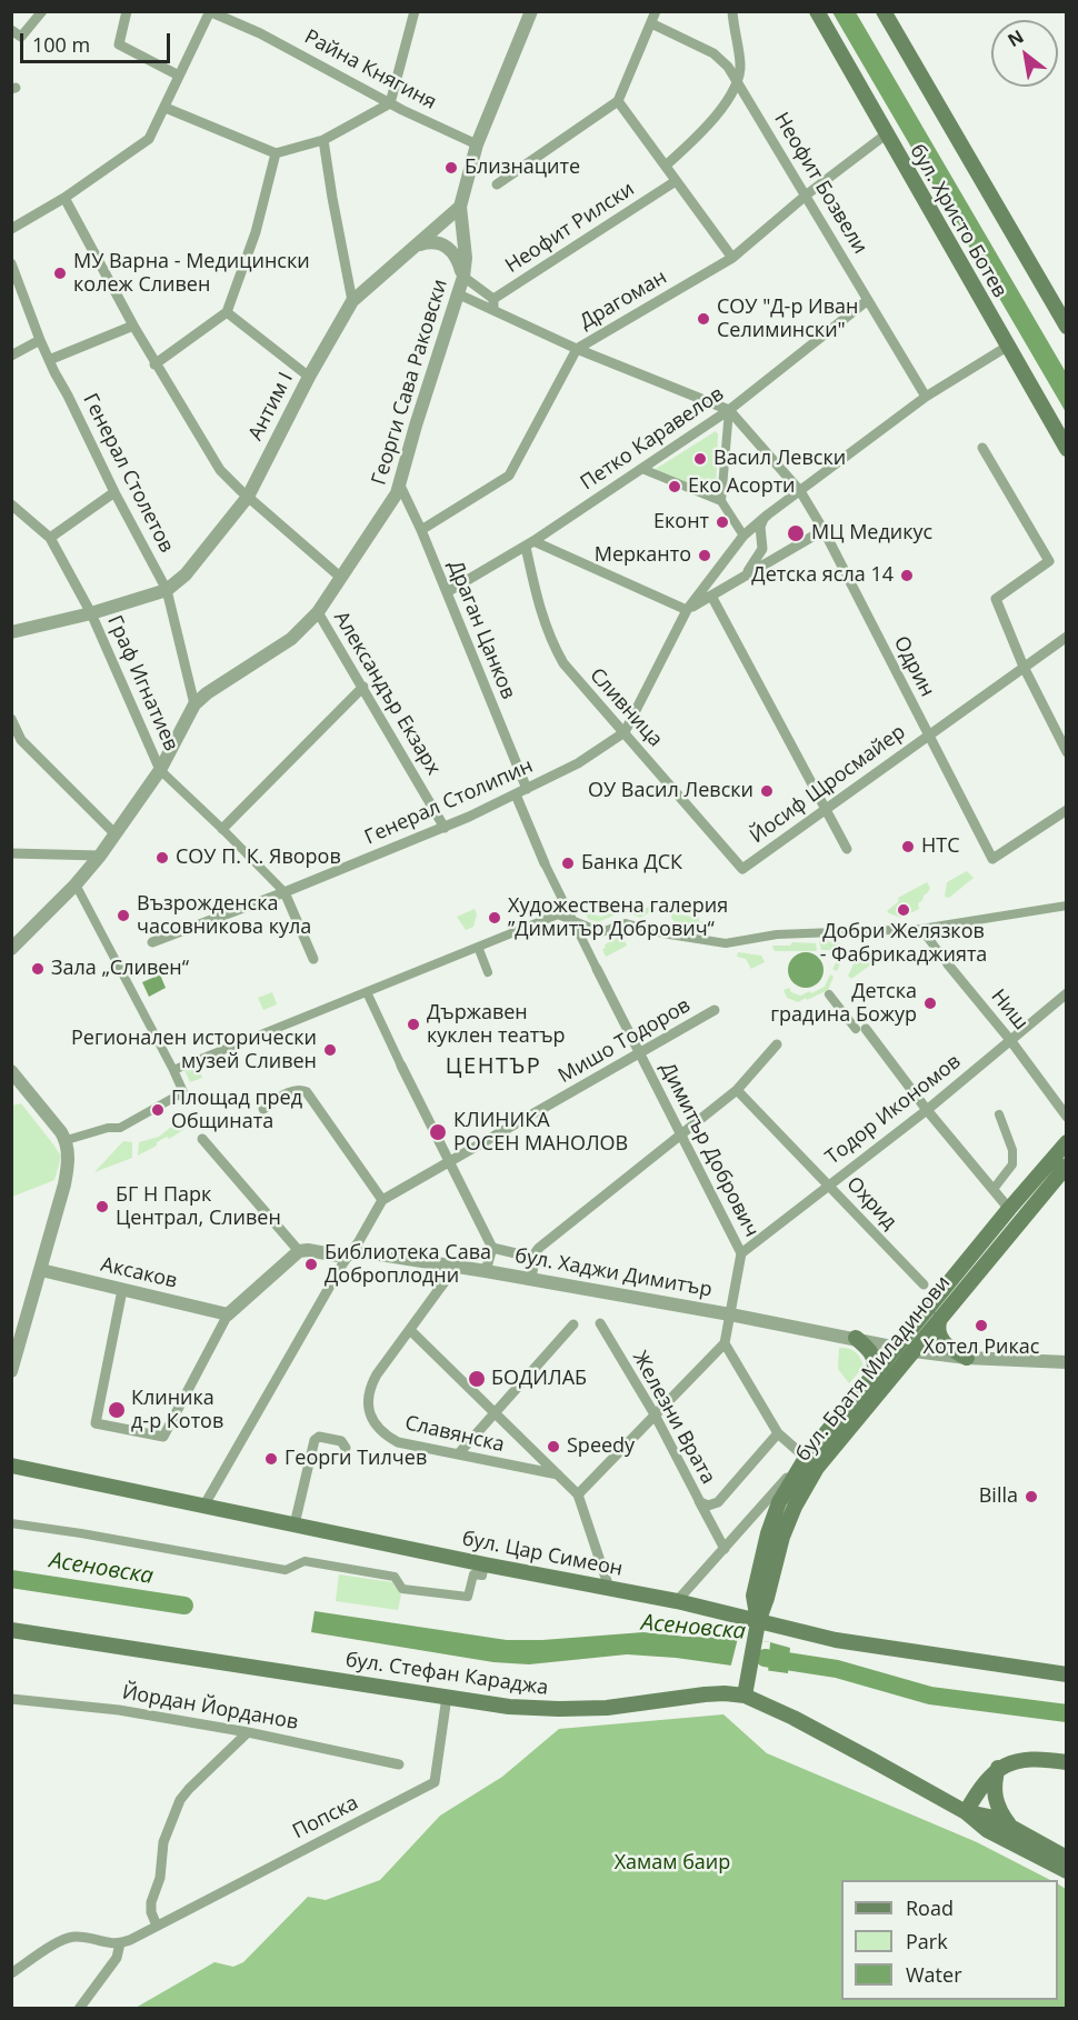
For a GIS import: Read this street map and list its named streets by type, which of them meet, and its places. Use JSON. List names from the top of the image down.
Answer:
{
  "streets": {
    "main road": [
      "бул. Христо Ботев",
      "бул. Братя Миладинови",
      "бул. Цар Симеон",
      "бул. Стефан Караджа"
    ],
    "street": [
      "Райна Княгиня",
      "Неофит Бозвели",
      "Неофит Рилски",
      "Драгоман",
      "Георги Сава Раковски",
      "Антим I",
      "Петко Каравелов",
      "Генерал Столетов",
      "Драган Цанков",
      "Одрин",
      "Граф Игнатиев",
      "Александър Екзарх",
      "Сливница",
      "Йосиф Щросмайер",
      "Генерал Столипин",
      "Ниш",
      "Мишо Тодоров",
      "Тодор Икономов",
      "Димитър Добрович",
      "Охрид",
      "Аксаков",
      "бул. Хаджи Димитър",
      "Железни Врата",
      "Славянска",
      "Йордан Йорданов",
      "Попска"
    ]
  },
  "crossings": [
    ["Райна Княгиня", "Георги Сава Раковски"],
    ["Неофит Бозвели", "Драгоман"],
    ["Неофит Бозвели", "Петко Каравелов"],
    ["Неофит Бозвели", "Генерал Столипин"],
    ["бул. Христо Ботев", "Драгоман"],
    ["бул. Христо Ботев", "Генерал Столипин"],
    ["Драгоман", "Драган Цанков"],
    ["Георги Сава Раковски", "Антим I"],
    ["Георги Сава Раковски", "Генерал Столетов"],
    ["Георги Сава Раковски", "Драган Цанков"],
    ["Георги Сава Раковски", "Граф Игнатиев"],
    ["Георги Сава Раковски", "Александър Екзарх"],
    ["Антим I", "Генерал Столетов"],
    ["Антим I", "Граф Игнатиев"],
    ["Петко Каравелов", "Драган Цанков"],
    ["Петко Каравелов", "Одрин"],
    ["Петко Каравелов", "Сливница"],
    ["Драган Цанков", "Генерал Столипин"],
    ["Одрин", "Йосиф Щросмайер"],
    ["Одрин", "Генерал Столипин"],
    ["Граф Игнатиев", "Генерал Столипин"],
    ["Александър Екзарх", "Генерал Столипин"],
    ["Сливница", "Йосиф Щросмайер"],
    ["Сливница", "Генерал Столипин"],
    ["Ниш", "Тодор Икономов"],
    ["Мишо Тодоров", "Димитър Добрович"],
    ["Тодор Икономов", "Димитър Добрович"],
    ["Тодор Икономов", "Охрид"],
    ["Димитър Добрович", "бул. Хаджи Димитър"],
    ["бул. Хаджи Димитър", "бул. Братя Миладинови"],
    ["бул. Хаджи Димитър", "Славянска"],
    ["бул. Братя Миладинови", "бул. Цар Симеон"],
    ["бул. Братя Миладинови", "бул. Стефан Караджа"],
    ["бул. Стефан Караджа", "Попска"]
  ],
  "districts": ["ЦЕНТЪР"],
  "water": ["Асеновска"],
  "parks": ["Хамам баир"],
  "places": [
    "Близнаците",
    "МУ Варна - Медицински колеж Сливен",
    "СОУ \"Д-р Иван Селимински\"",
    "Васил Левски",
    "Еко Асорти",
    "Еконт",
    "МЦ Медикус",
    "Мерканто",
    "Детска ясла 14",
    "ОУ Васил Левски",
    "НТС",
    "СОУ П. К. Яворов",
    "Банка ДСК",
    "Добри Желязков - Фабрикаджията",
    "Възрожденска часовникова кула",
    "Художествена галерия ”Димитър Добрович“",
    "Зала „Сливен“",
    "Детска градина Божур",
    "Държавен куклен театър",
    "Регионален исторически музей Сливен",
    "Площад пред Общината",
    "КЛИНИКА РОСЕН МАНОЛОВ",
    "БГ H Парк Централ, Сливен",
    "Библиотека Сава Доброплодни",
    "Хотел Рикас",
    "БОДИЛАБ",
    "Клиника д-р Котов",
    "Speedy",
    "Георги Тилчев",
    "Billa"
  ],
  "legend": ["Road", "Park", "Water"],
  "scale_bar": "100 m",
  "north": "top left"
}
